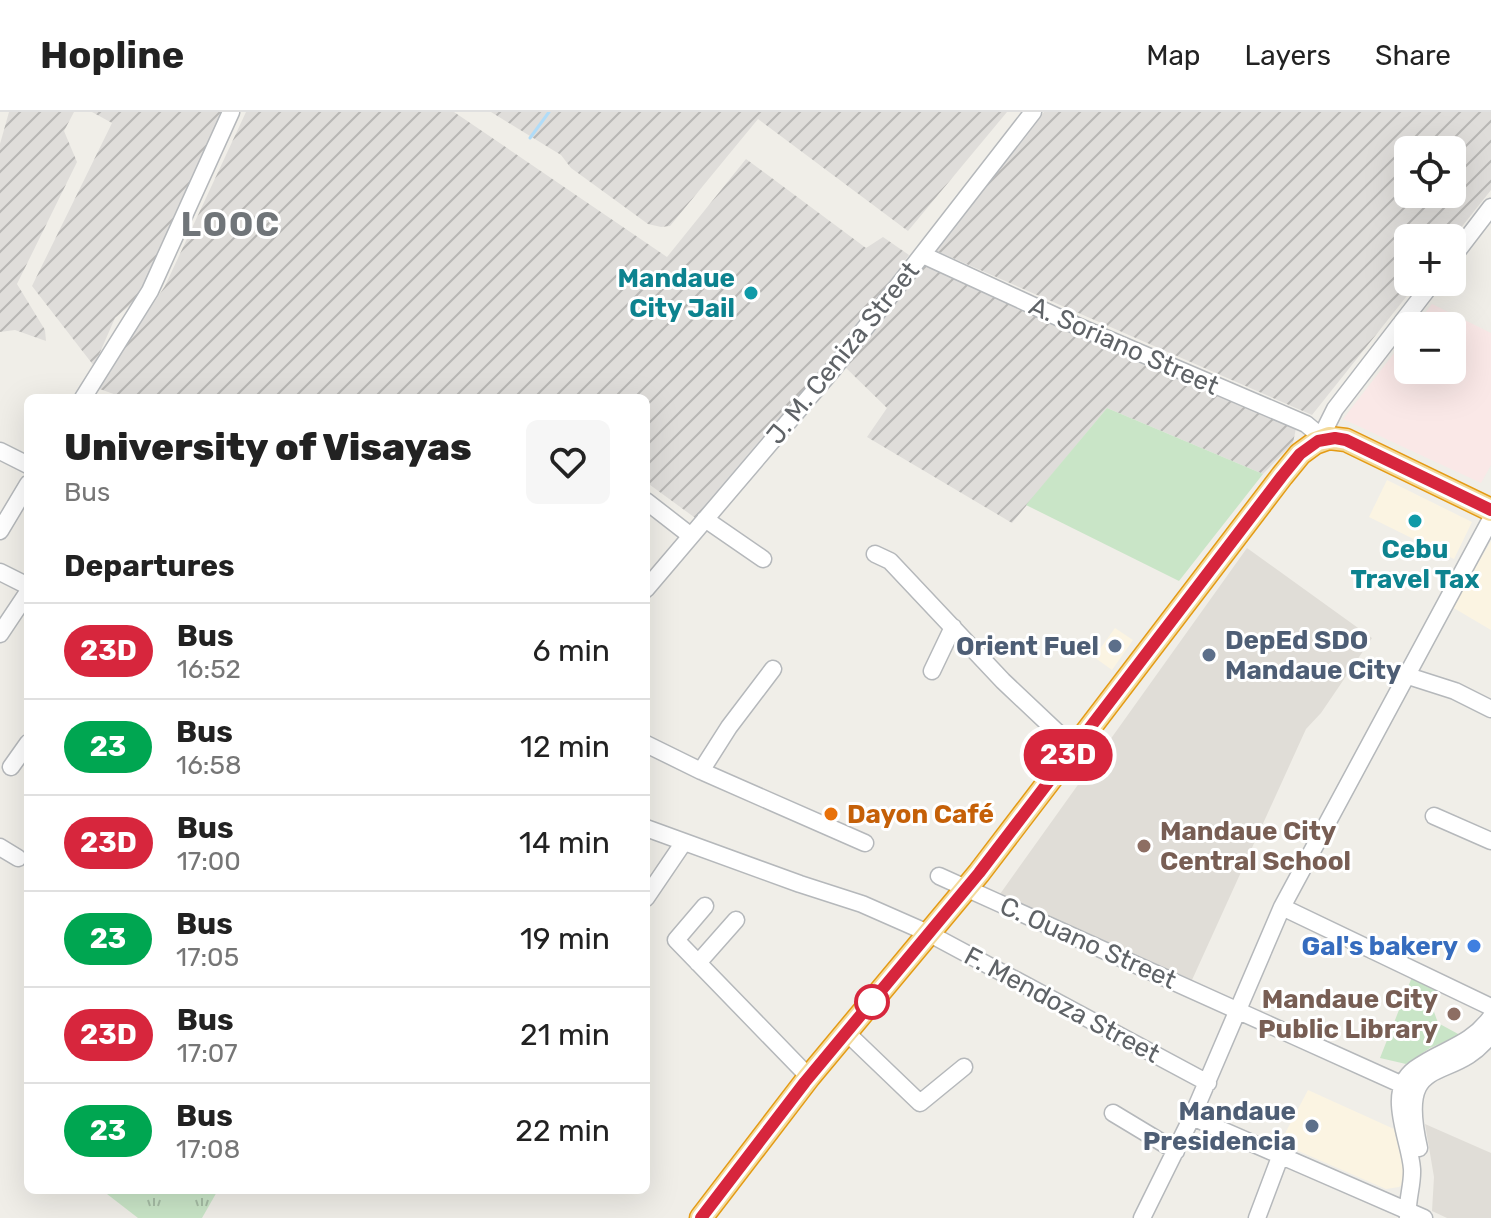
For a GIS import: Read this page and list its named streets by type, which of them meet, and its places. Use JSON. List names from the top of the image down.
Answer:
{
  "streets": {
    "street": [
      "A. Soriano Street",
      "J. M. Ceniza Street",
      "C. Ouano Street",
      "F. Mendoza Street"
    ]
  },
  "crossings": [
    ["A. Soriano Street", "J. M. Ceniza Street"]
  ],
  "districts": ["LOOC"],
  "places": [
    "Mandaue City Jail",
    "Cebu Travel Tax",
    "Orient Fuel",
    "DepEd SDO Mandaue City",
    "Dayon Café",
    "Mandaue City Central School",
    "Gal's bakery",
    "Mandaue City Public Library",
    "Mandaue Presidencia"
  ],
  "lines": ["bus line 23D"],
  "page": {
    "header": "Hopline",
    "nav": ["Map", "Layers", "Share"],
    "on_map": "23D",
    "map_buttons": ["+", "−"],
    "heading": [
      ["University of Visayas", "Bus"],
      "Departures"
    ],
    "list": [
      {
        "mark": "23D",
        "name": "Bus",
        "note": "16:52",
        "value": "6 min"
      },
      {
        "mark": "23",
        "name": "Bus",
        "note": "16:58",
        "value": "12 min"
      },
      {
        "mark": "23D",
        "name": "Bus",
        "note": "17:00",
        "value": "14 min"
      },
      {
        "mark": "23",
        "name": "Bus",
        "note": "17:05",
        "value": "19 min"
      },
      {
        "mark": "23D",
        "name": "Bus",
        "note": "17:07",
        "value": "21 min"
      },
      {
        "mark": "23",
        "name": "Bus",
        "note": "17:08",
        "value": "22 min"
      }
    ]
  }
}
